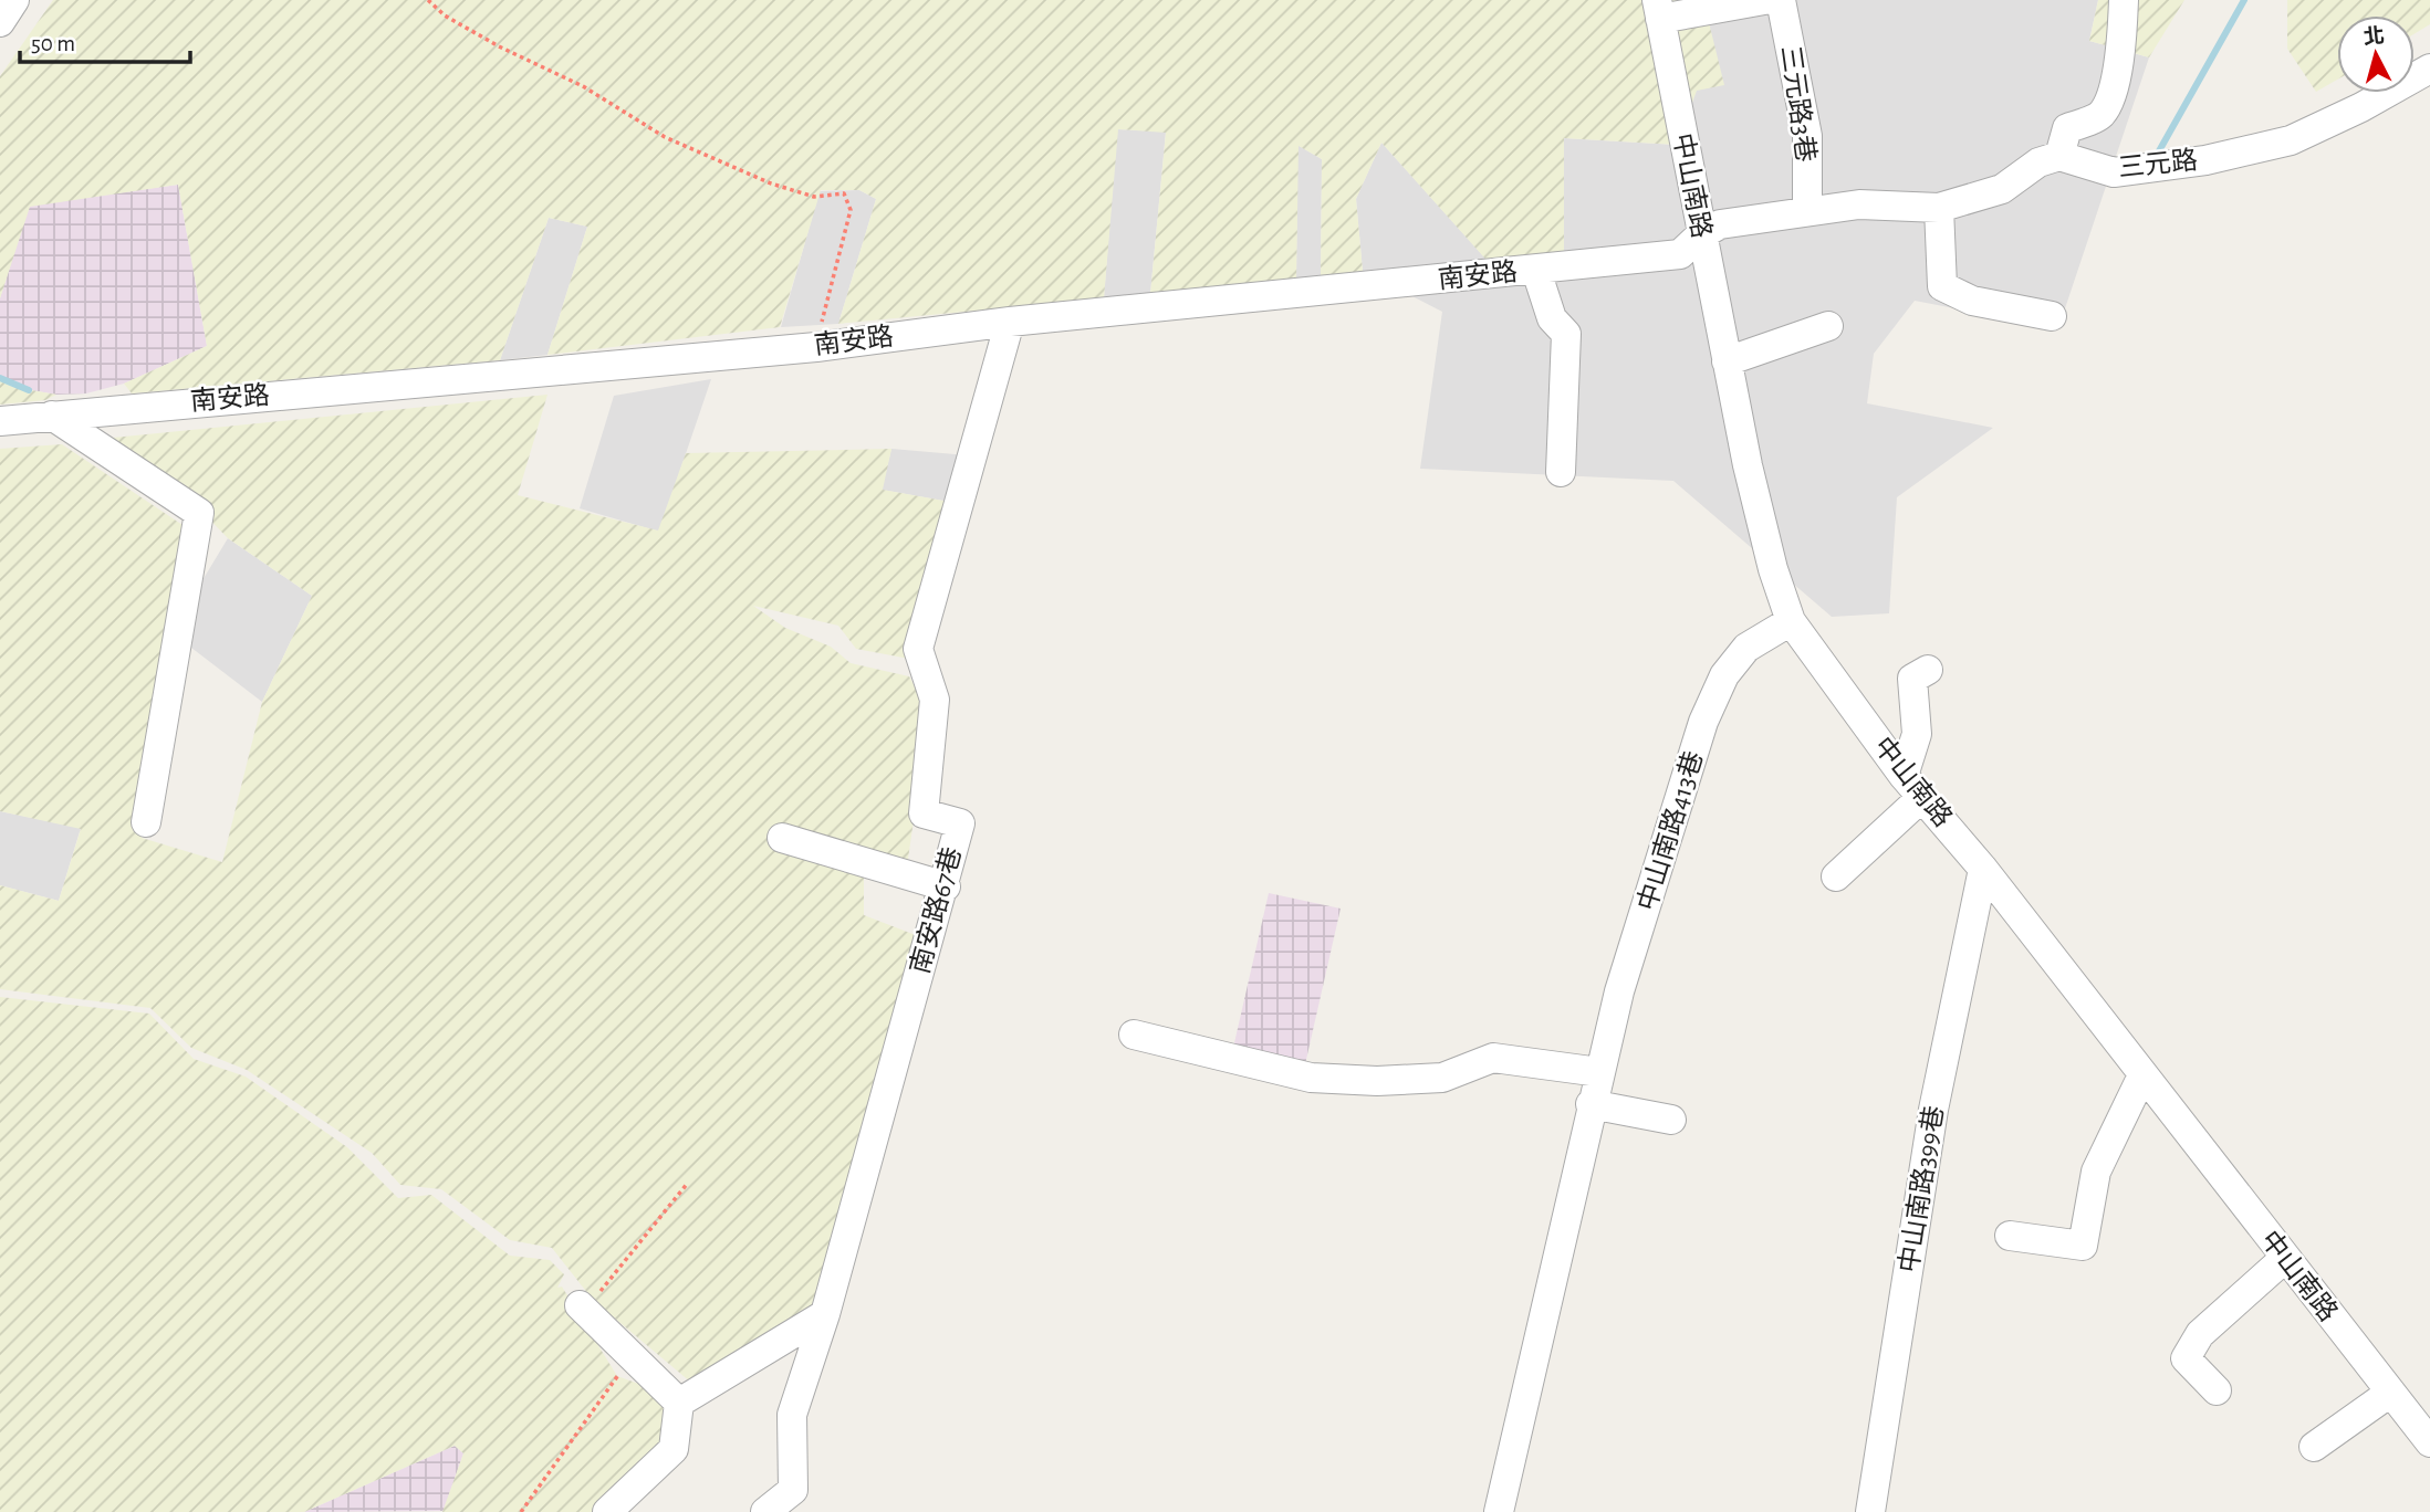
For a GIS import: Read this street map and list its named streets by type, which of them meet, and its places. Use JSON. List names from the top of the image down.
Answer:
{
  "streets": {
    "street": [
      "三元路3巷",
      "三元路",
      "中山南路",
      "南安路",
      "中山南路413巷",
      "南安路67巷",
      "中山南路399巷"
    ]
  },
  "crossings": [
    ["中山南路", "南安路"],
    ["中山南路", "中山南路413巷"],
    ["中山南路", "中山南路399巷"],
    ["南安路", "南安路67巷"]
  ],
  "scale_bar": "50 m",
  "north": "top"
}
